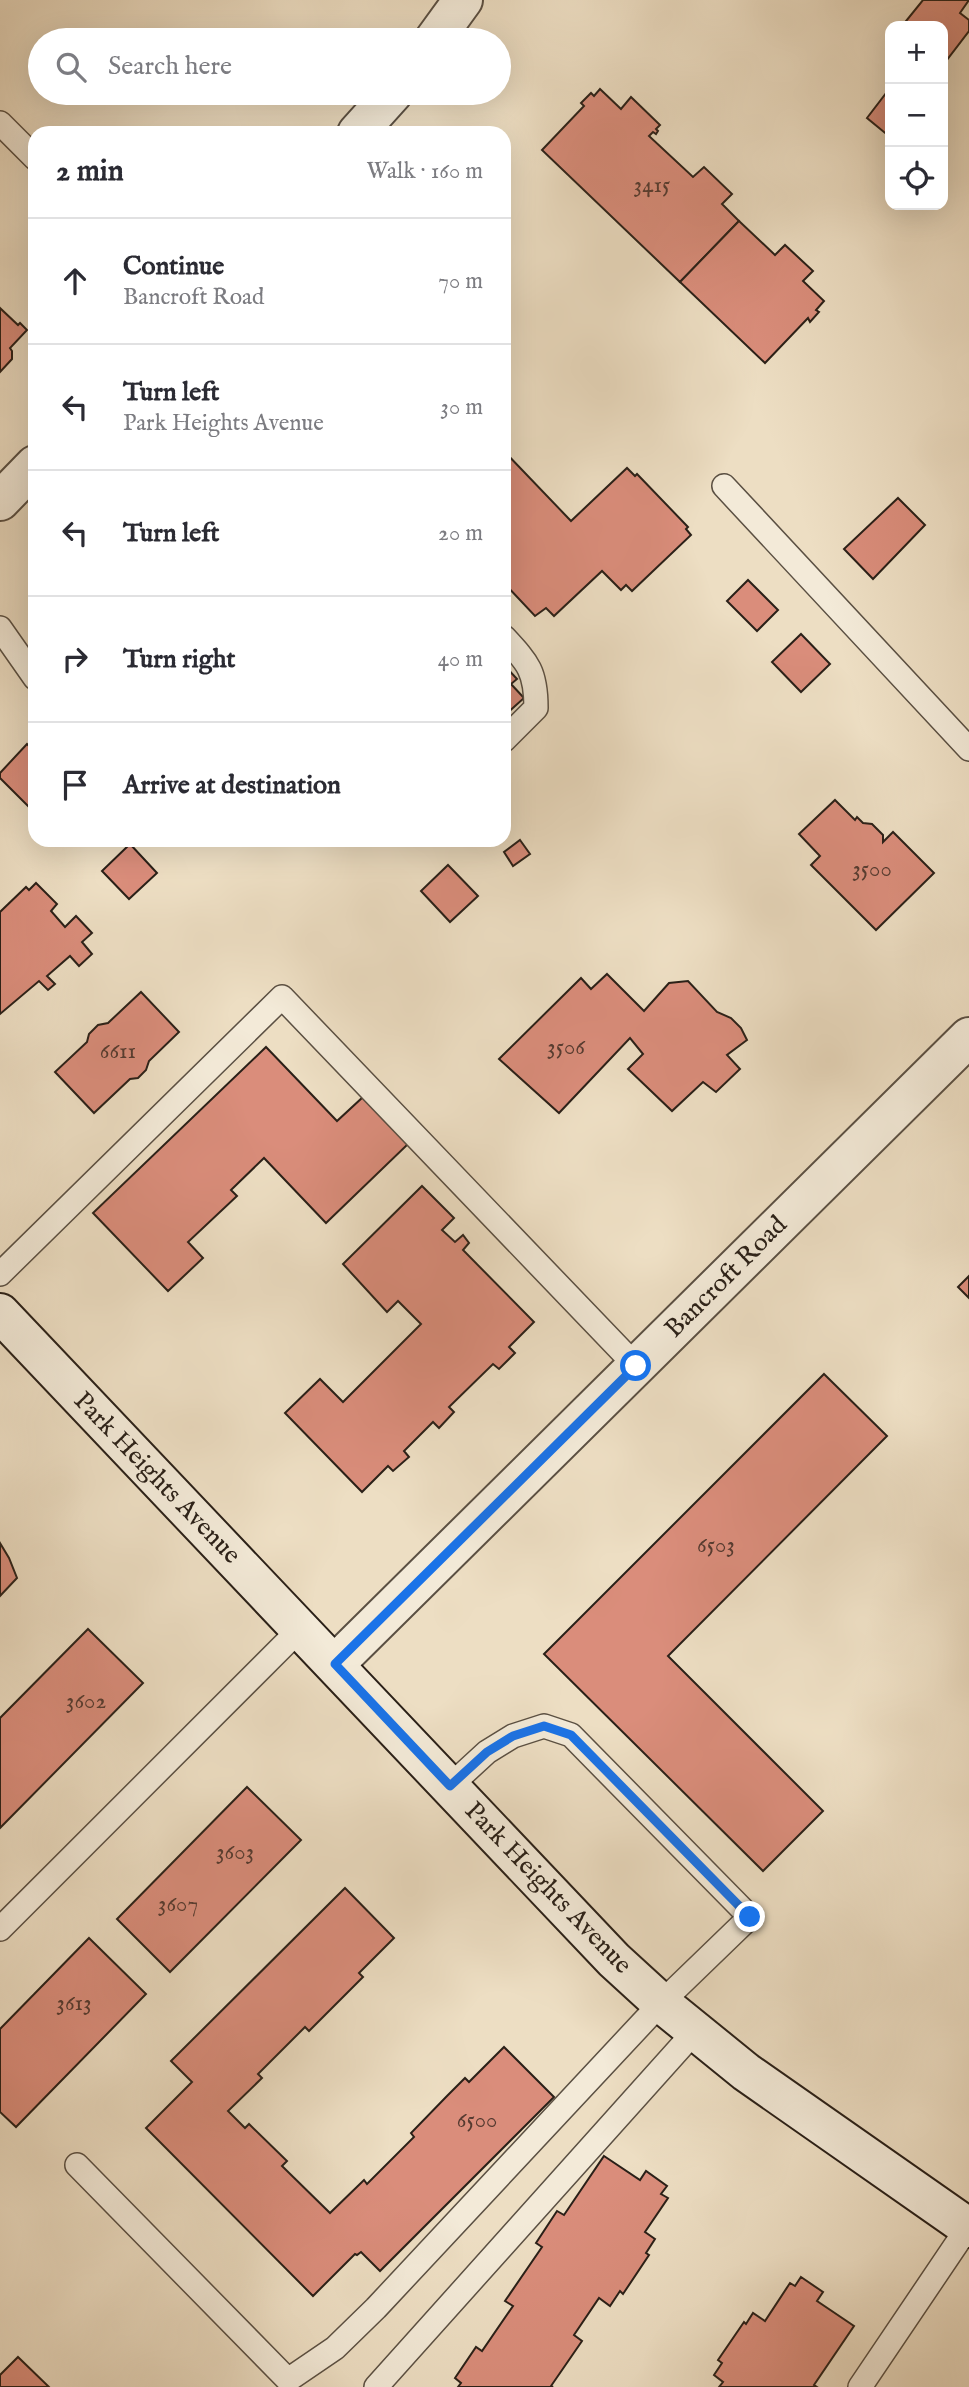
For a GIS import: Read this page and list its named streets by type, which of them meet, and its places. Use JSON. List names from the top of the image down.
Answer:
{
  "streets": {
    "main road": ["Bancroft Road", "Park Heights Avenue"]
  },
  "crossings": [
    ["Bancroft Road", "Park Heights Avenue"]
  ],
  "house_numbers": [
    "3415",
    "3500",
    "3506",
    "6611",
    "6503",
    "3602",
    "3603",
    "3607",
    "3613",
    "6500"
  ],
  "page": {
    "map_buttons": ["+", "−"],
    "search": "Search here",
    "heading": ["2 min", "Walk · 160 m"],
    "list": [
      ["Continue", "Bancroft Road", "70 m"],
      ["Turn left", "Park Heights Avenue", "30 m"],
      ["Turn left", "20 m"],
      ["Turn right", "40 m"],
      "Arrive at destination"
    ]
  }
}
